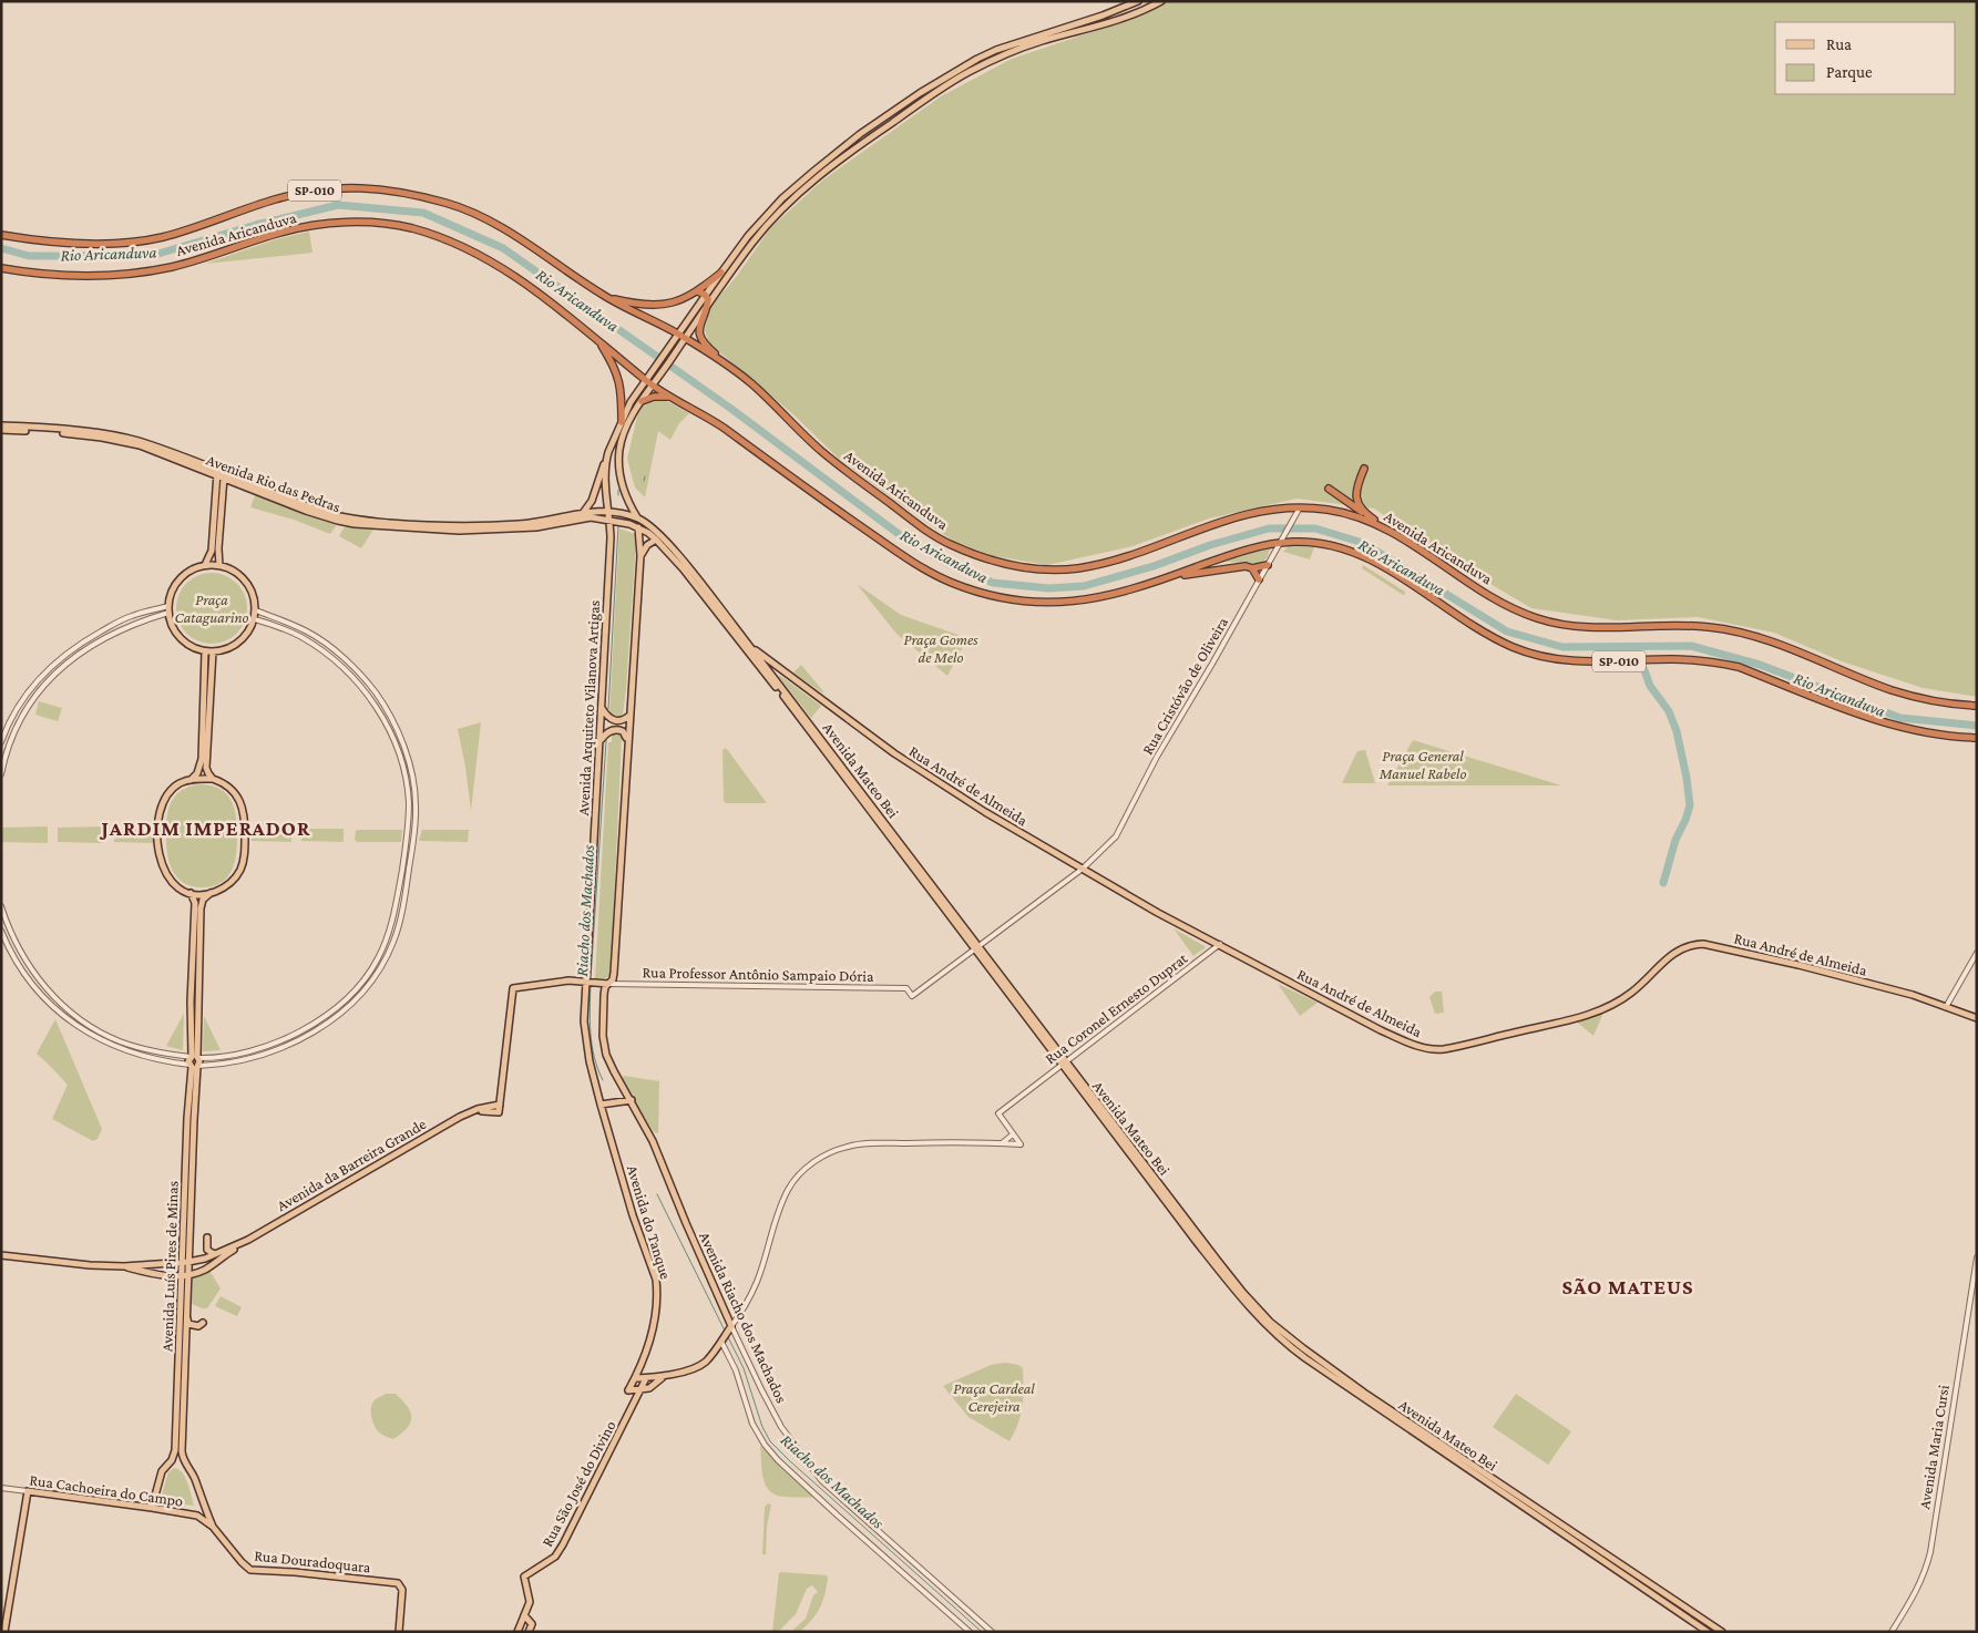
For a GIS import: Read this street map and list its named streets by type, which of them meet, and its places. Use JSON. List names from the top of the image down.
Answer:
{
  "streets": {
    "highway": ["SP-010", "Avenida Aricanduva"],
    "main road": [
      "Avenida Rio das Pedras",
      "Avenida Arquiteto Vilanova Artigas",
      "Avenida Mateo Bei",
      "Rua André de Almeida",
      "Avenida da Barreira Grande",
      "Avenida do Tanque",
      "Avenida Luís Pires de Minas",
      "Avenida Riacho dos Machados",
      "Rua São José do Divino",
      "Rua Cachoeira do Campo",
      "Rua Douradoquara"
    ],
    "street": [
      "Rua Cristóvão de Oliveira",
      "Rua Professor Antônio Sampaio Dória",
      "Rua Coronel Ernesto Duprat",
      "Avenida Maria Cursi"
    ]
  },
  "crossings": [
    ["Avenida Aricanduva", "Rua Cristóvão de Oliveira"],
    ["Avenida Rio das Pedras", "Avenida Arquiteto Vilanova Artigas"],
    ["Avenida Rio das Pedras", "Avenida Mateo Bei"],
    ["Rua Cristóvão de Oliveira", "Avenida Mateo Bei"],
    ["Rua Cristóvão de Oliveira", "Rua André de Almeida"],
    ["Rua Cristóvão de Oliveira", "Rua Professor Antônio Sampaio Dória"],
    ["Avenida Arquiteto Vilanova Artigas", "Avenida do Tanque"],
    ["Avenida Mateo Bei", "Rua André de Almeida"],
    ["Avenida Mateo Bei", "Rua Coronel Ernesto Duprat"],
    ["Rua André de Almeida", "Rua Coronel Ernesto Duprat"],
    ["Rua Professor Antônio Sampaio Dória", "Avenida Riacho dos Machados"],
    ["Avenida da Barreira Grande", "Avenida Luís Pires de Minas"],
    ["Avenida Luís Pires de Minas", "Rua Cachoeira do Campo"],
    ["Avenida Luís Pires de Minas", "Rua Douradoquara"],
    ["Rua Cachoeira do Campo", "Rua Douradoquara"]
  ],
  "districts": ["JARDIM IMPERADOR", "SÃO MATEUS"],
  "water": ["Rio Aricanduva", "Riacho dos Machados"],
  "parks": [
    "Praça Cataguarino",
    "Praça Gomes de Melo",
    "Praça General Manuel Rabelo",
    "Praça Cardeal Cerejeira"
  ],
  "legend": ["Rua", "Parque"]
}
